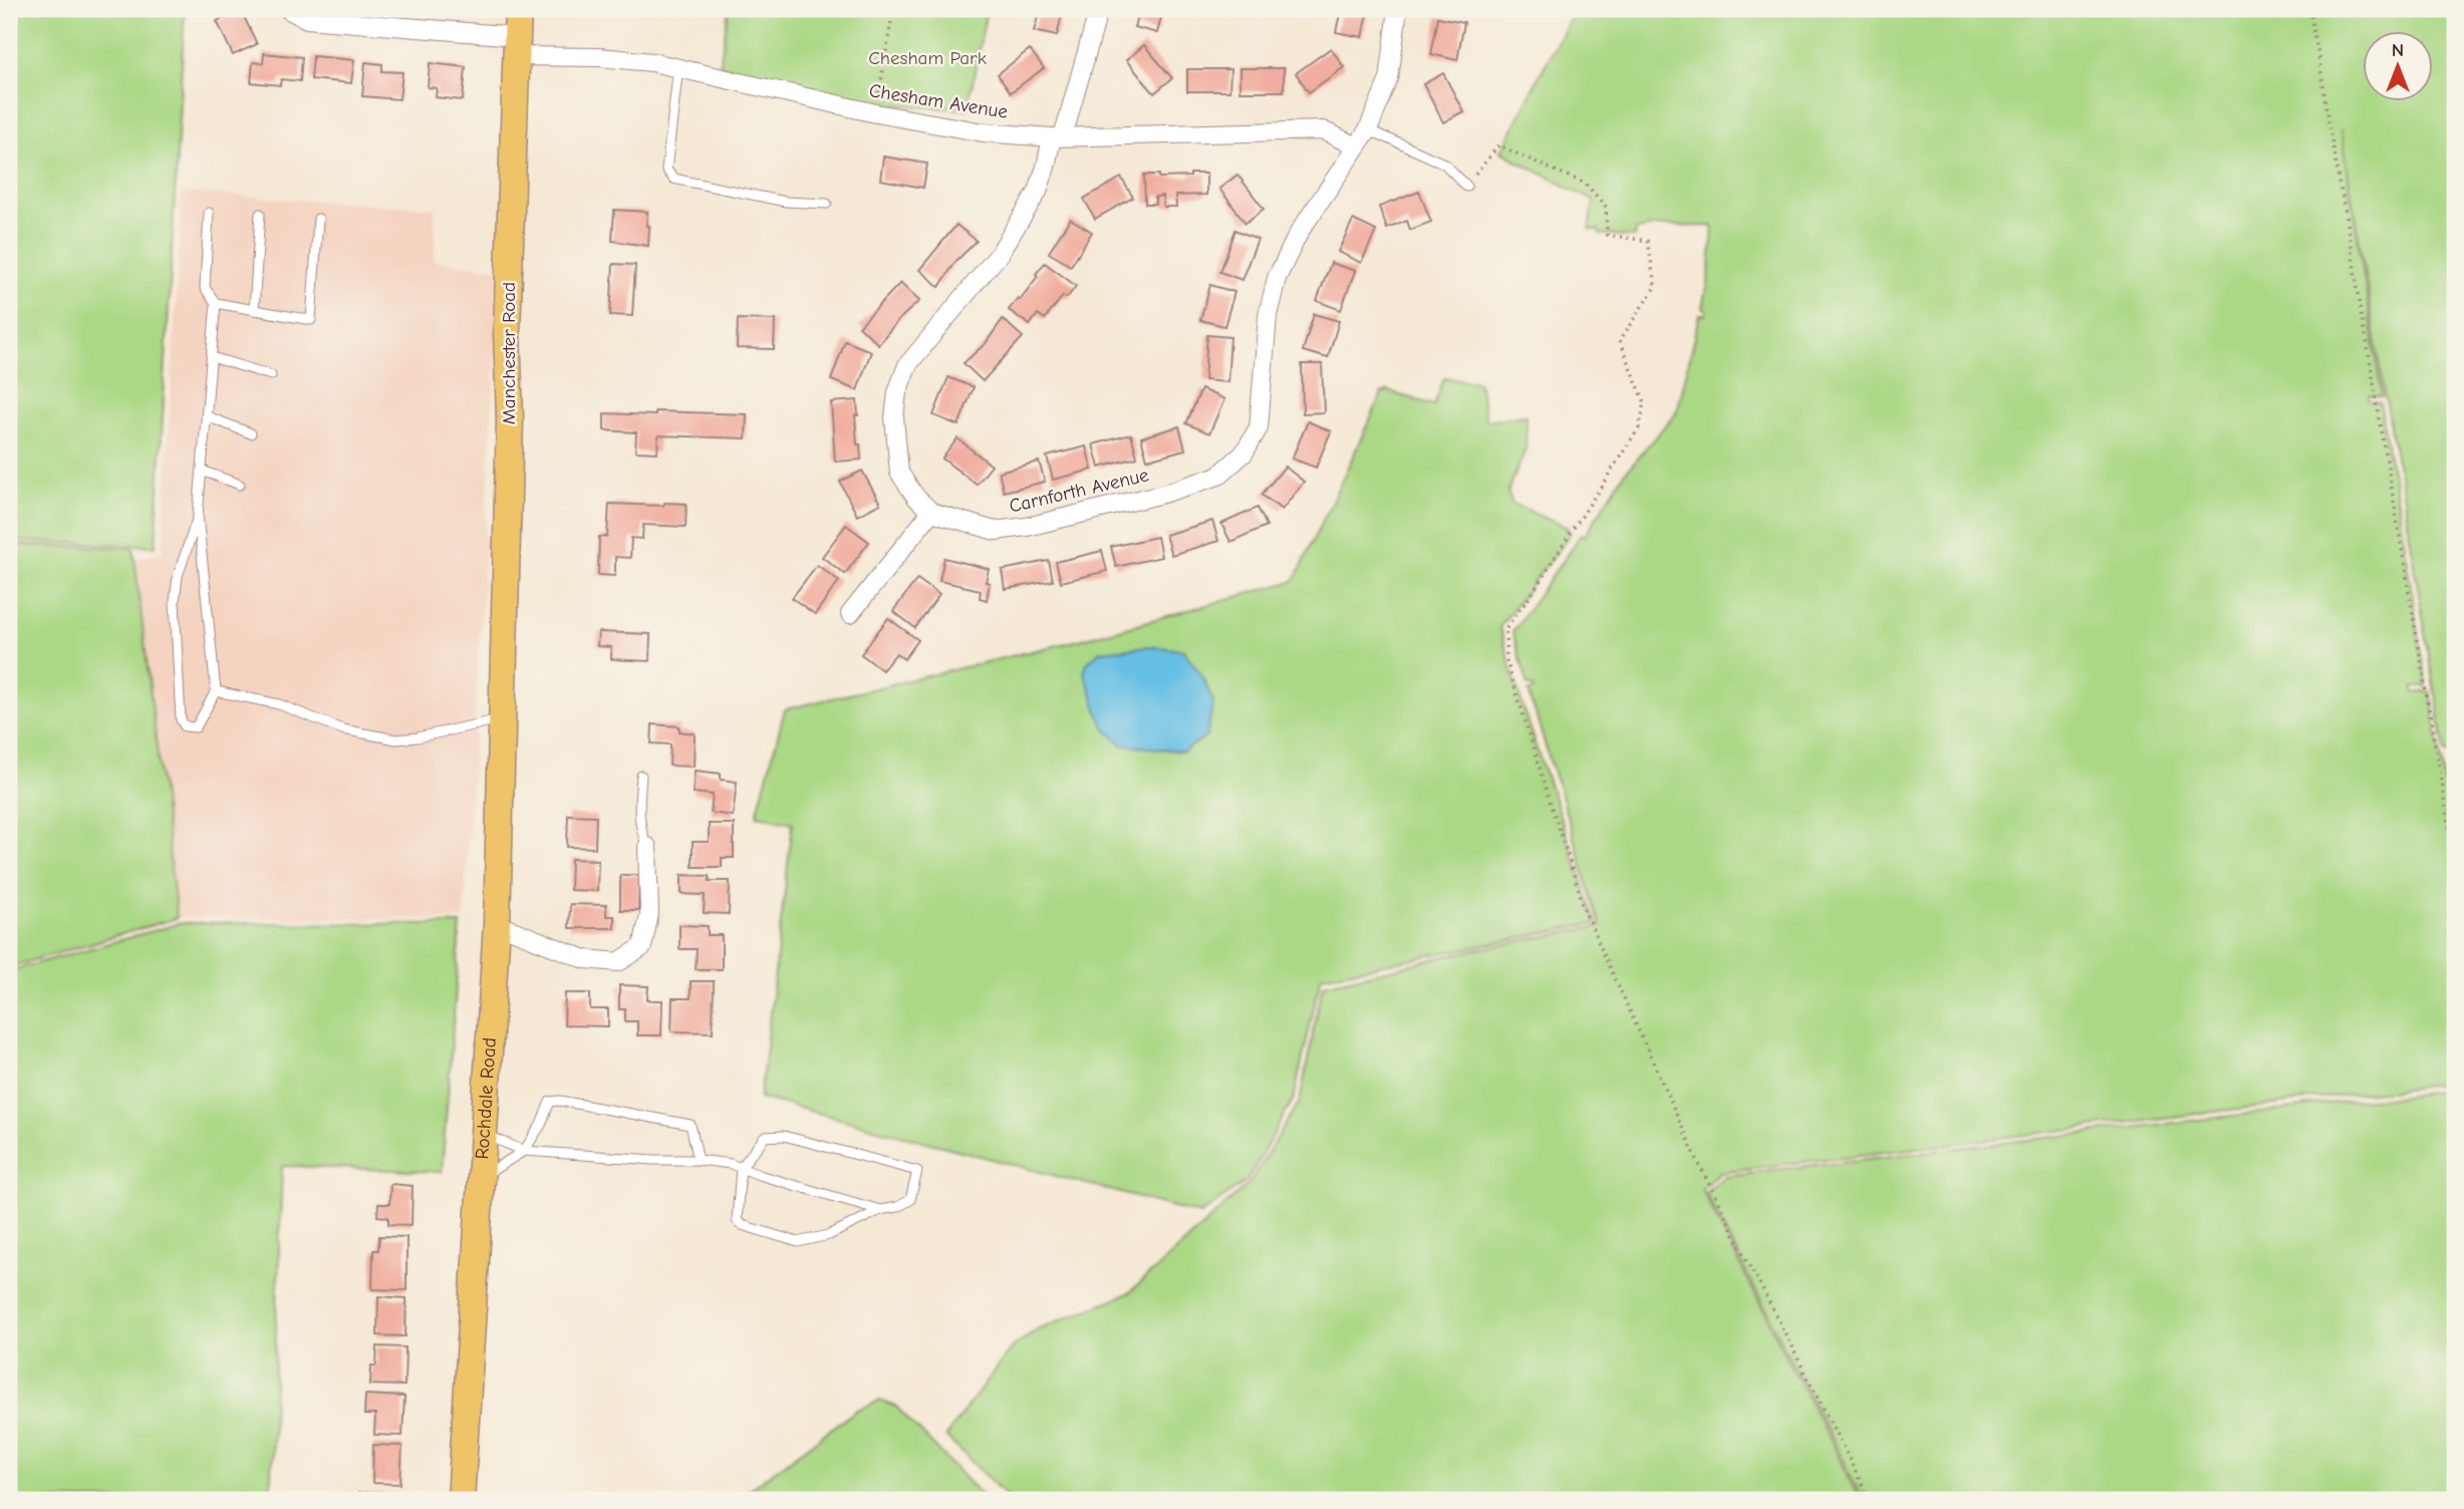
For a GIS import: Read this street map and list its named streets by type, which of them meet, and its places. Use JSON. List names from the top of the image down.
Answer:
{
  "streets": {
    "main road": ["Manchester Road", "Rochdale Road"],
    "street": ["Chesham Avenue", "Carnforth Avenue"]
  },
  "crossings": [
    ["Chesham Avenue", "Manchester Road"],
    ["Chesham Avenue", "Carnforth Avenue"],
    ["Manchester Road", "Rochdale Road"]
  ],
  "parks": ["Chesham Park"],
  "north": "top"
}
